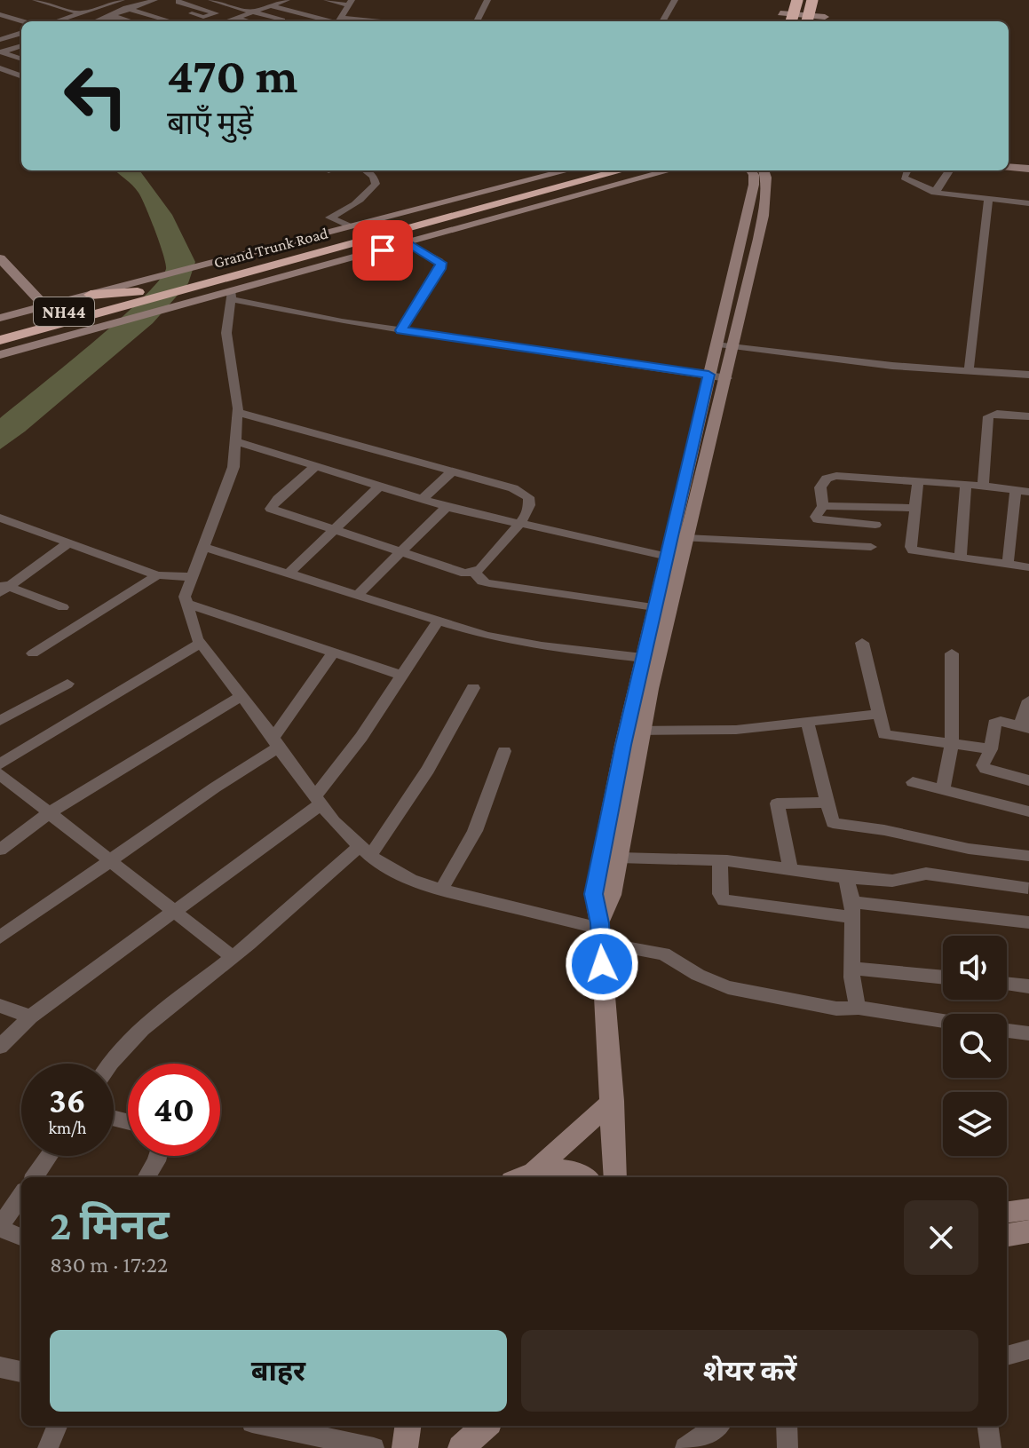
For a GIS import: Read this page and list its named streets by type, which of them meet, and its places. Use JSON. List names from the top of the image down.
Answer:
{
  "streets": {
    "highway": ["Grand Trunk Road", "NH44"]
  },
  "crossings": [
    ["Grand Trunk Road", "NH44"]
  ],
  "page": {
    "turn": ["470 m", "बाएँ मुड़ें"],
    "speed": "36 km/h",
    "limit": "40",
    "heading": ["2 मिनट", "830 m · 17:22"],
    "buttons": ["बाहर", "शेयर करें"]
  }
}
